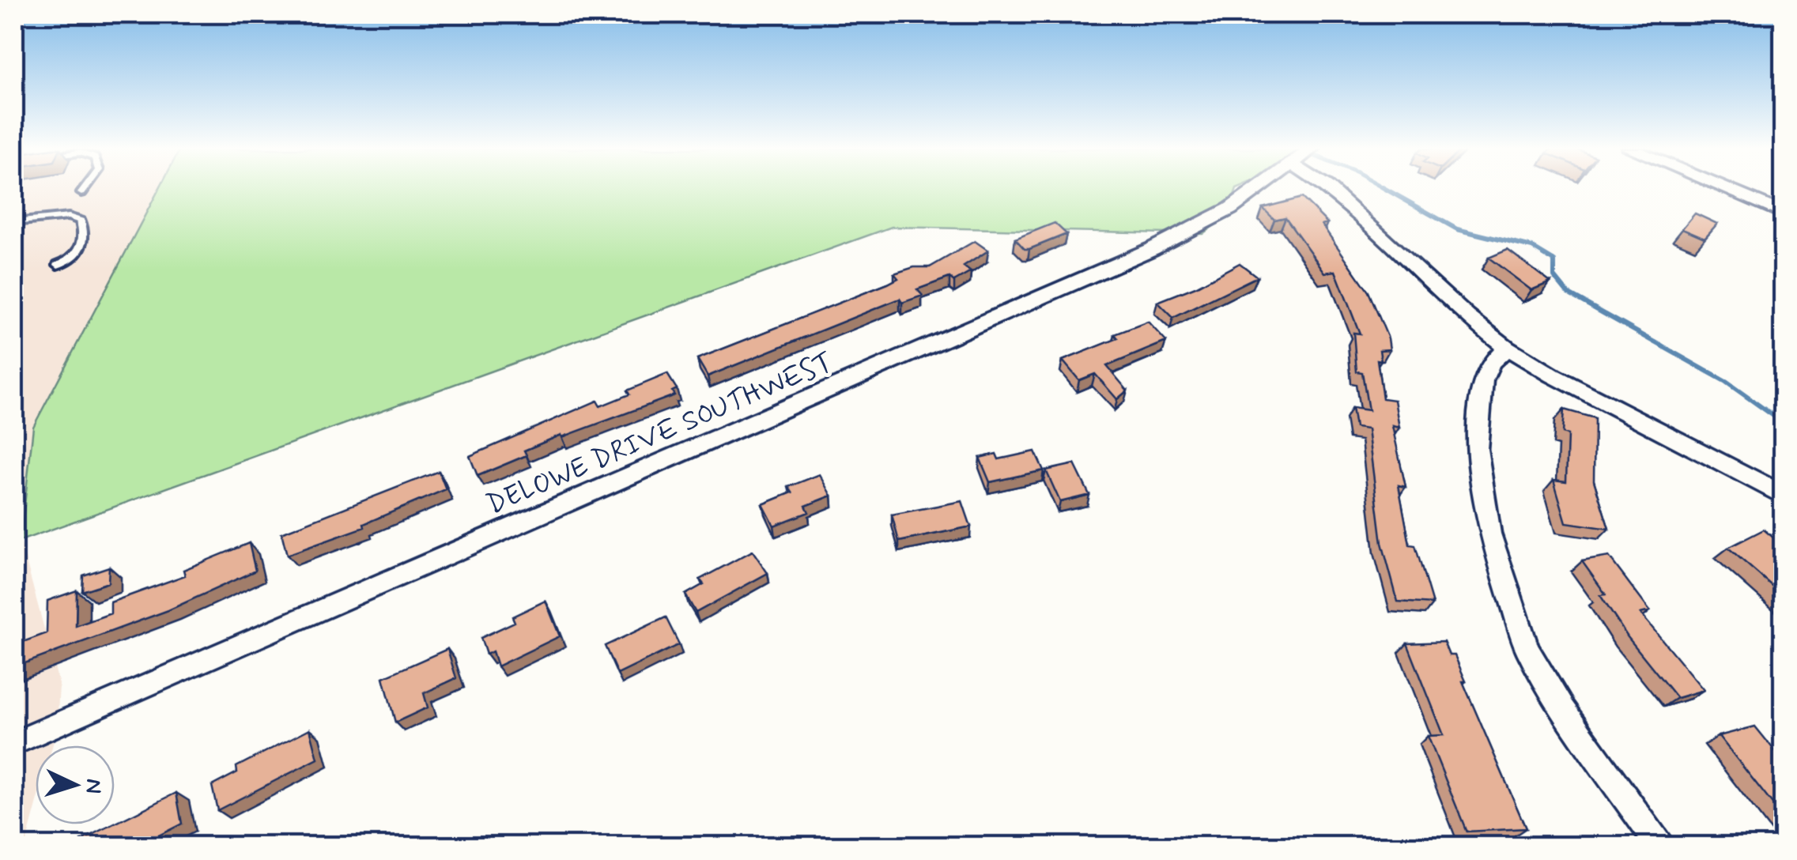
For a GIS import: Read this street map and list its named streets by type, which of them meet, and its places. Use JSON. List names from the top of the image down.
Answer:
{
  "streets": {
    "street": ["DELOWE DRIVE SOUTHWEST"]
  },
  "north": "right"
}
